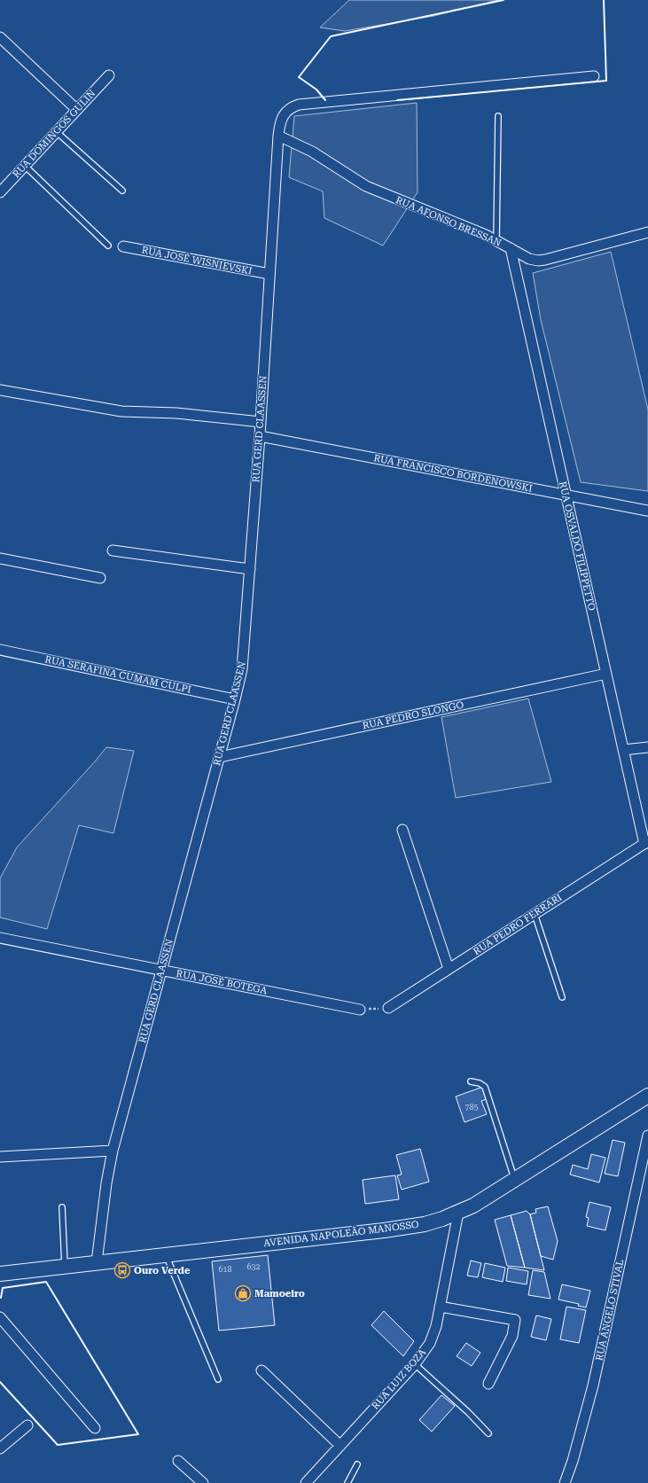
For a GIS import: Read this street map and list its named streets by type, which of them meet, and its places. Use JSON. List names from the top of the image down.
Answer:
{
  "streets": {
    "street": [
      "RUA DOMINGOS GULIN",
      "RUA AFONSO BRESSAN",
      "RUA JOSÉ WISNIEVSKI",
      "RUA GERD CLAASSEN",
      "RUA FRANCISCO BORDENOWSKI",
      "RUA OSVALDO FILIPPETTO",
      "RUA SERAFINA CUMAM CULPI",
      "RUA PEDRO SLONGO",
      "RUA PEDRO FERRARI",
      "RUA JOSÉ BOTEGA",
      "AVENIDA NAPOLEÃO MANOSSO",
      "RUA ÂNGELO STIVAL",
      "RUA LUIZ BOZA"
    ]
  },
  "crossings": [
    ["RUA AFONSO BRESSAN", "RUA GERD CLAASSEN"],
    ["RUA AFONSO BRESSAN", "RUA OSVALDO FILIPPETTO"],
    ["RUA JOSÉ WISNIEVSKI", "RUA GERD CLAASSEN"],
    ["RUA GERD CLAASSEN", "RUA FRANCISCO BORDENOWSKI"],
    ["RUA GERD CLAASSEN", "RUA SERAFINA CUMAM CULPI"],
    ["RUA GERD CLAASSEN", "RUA PEDRO SLONGO"],
    ["RUA GERD CLAASSEN", "RUA JOSÉ BOTEGA"],
    ["RUA GERD CLAASSEN", "AVENIDA NAPOLEÃO MANOSSO"],
    ["RUA FRANCISCO BORDENOWSKI", "RUA OSVALDO FILIPPETTO"],
    ["RUA OSVALDO FILIPPETTO", "RUA PEDRO SLONGO"],
    ["RUA OSVALDO FILIPPETTO", "RUA PEDRO FERRARI"],
    ["AVENIDA NAPOLEÃO MANOSSO", "RUA LUIZ BOZA"]
  ],
  "places": {
    "bus stop": ["Ouro Verde"],
    "shop": ["Mamoeiro"]
  },
  "house_numbers": ["785", "632", "618"]
}
